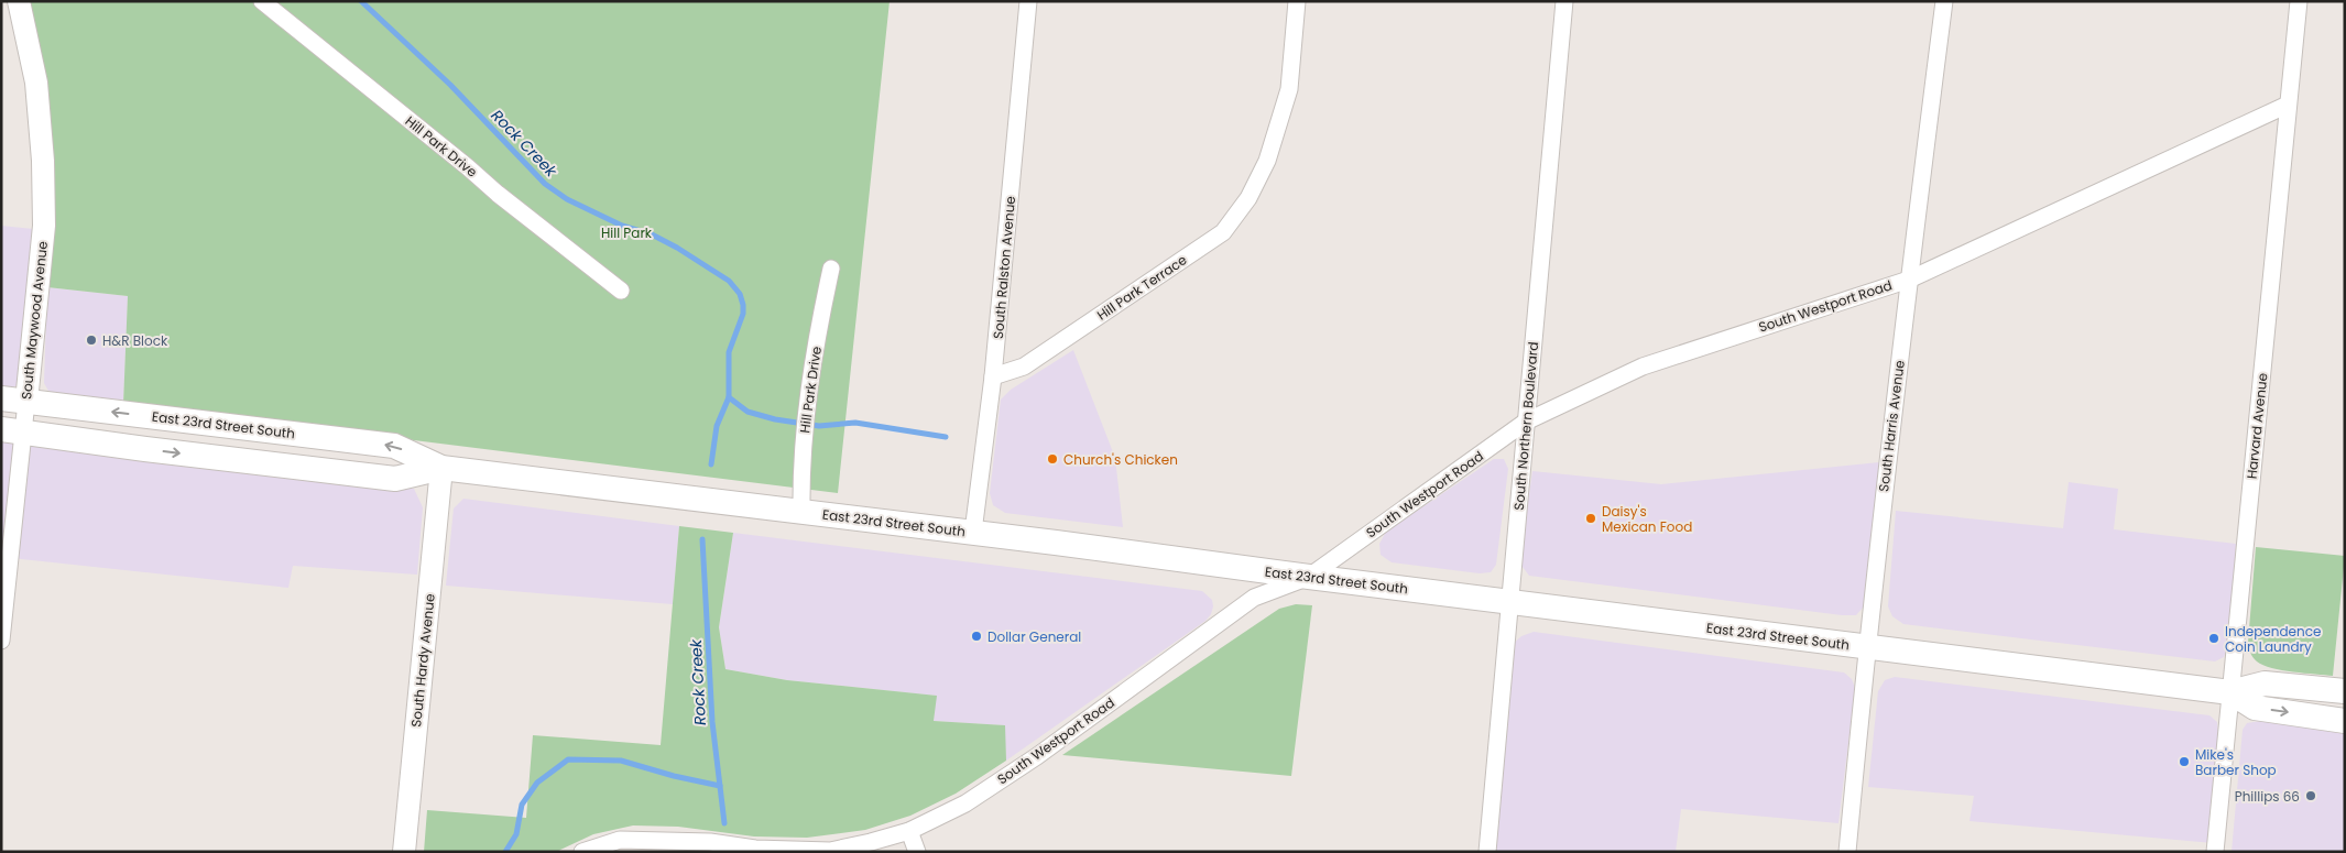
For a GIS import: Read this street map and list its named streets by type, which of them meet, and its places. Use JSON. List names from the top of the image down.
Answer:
{
  "streets": {
    "main road": ["East 23rd Street South"],
    "street": [
      "Hill Park Drive",
      "South Ralston Avenue",
      "Hill Park Terrace",
      "South Westport Road",
      "South Maywood Avenue",
      "South Northern Boulevard",
      "South Harris Avenue",
      "Harvard Avenue",
      "South Hardy Avenue"
    ]
  },
  "crossings": [
    ["Hill Park Drive", "East 23rd Street South"],
    ["South Ralston Avenue", "Hill Park Terrace"],
    ["South Ralston Avenue", "East 23rd Street South"],
    ["South Westport Road", "East 23rd Street South"],
    ["South Westport Road", "South Northern Boulevard"],
    ["South Westport Road", "South Harris Avenue"],
    ["South Westport Road", "Harvard Avenue"],
    ["South Maywood Avenue", "East 23rd Street South"],
    ["East 23rd Street South", "South Northern Boulevard"],
    ["East 23rd Street South", "South Harris Avenue"],
    ["East 23rd Street South", "Harvard Avenue"],
    ["East 23rd Street South", "South Hardy Avenue"]
  ],
  "water": ["Rock Creek"],
  "parks": ["Hill Park"],
  "places": [
    "H&R Block",
    "Church's Chicken",
    "Daisy's Mexican Food",
    "Dollar General",
    "Independence Coin Laundry",
    "Mike's Barber Shop",
    "Phillips 66"
  ]
}
